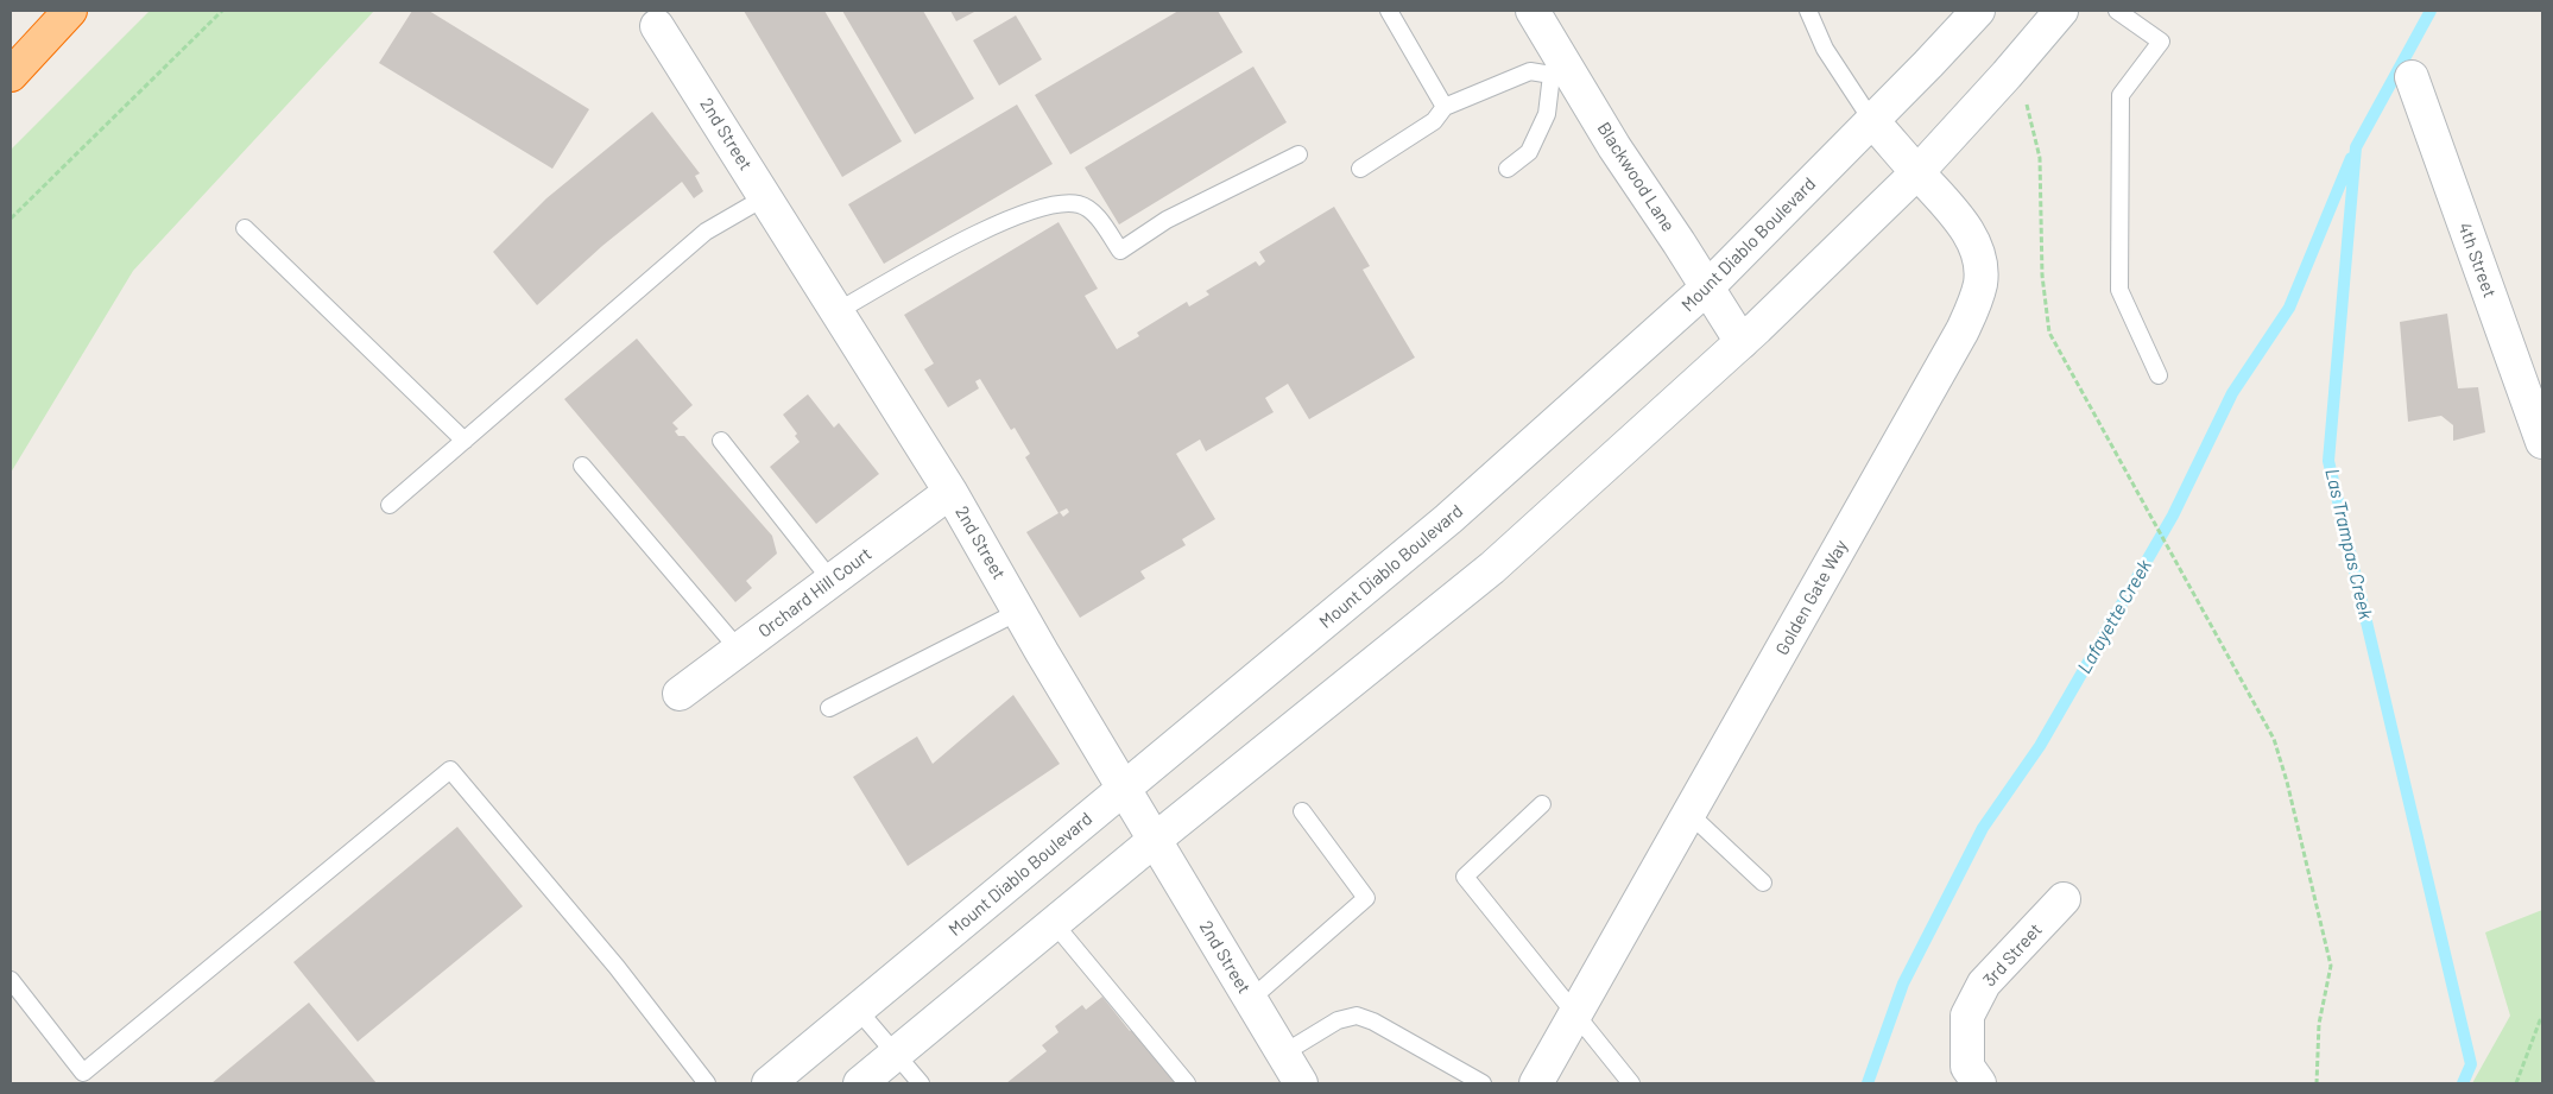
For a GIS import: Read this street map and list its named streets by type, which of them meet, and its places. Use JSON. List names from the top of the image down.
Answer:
{
  "streets": {
    "street": [
      "2nd Street",
      "Blackwood Lane",
      "Mount Diablo Boulevard",
      "4th Street",
      "Orchard Hill Court",
      "Golden Gate Way",
      "3rd Street"
    ]
  },
  "crossings": [
    ["2nd Street", "Mount Diablo Boulevard"],
    ["2nd Street", "Orchard Hill Court"],
    ["Blackwood Lane", "Mount Diablo Boulevard"],
    ["Mount Diablo Boulevard", "Golden Gate Way"]
  ],
  "water": ["Las Trampas Creek", "Lafayette Creek"]
}
